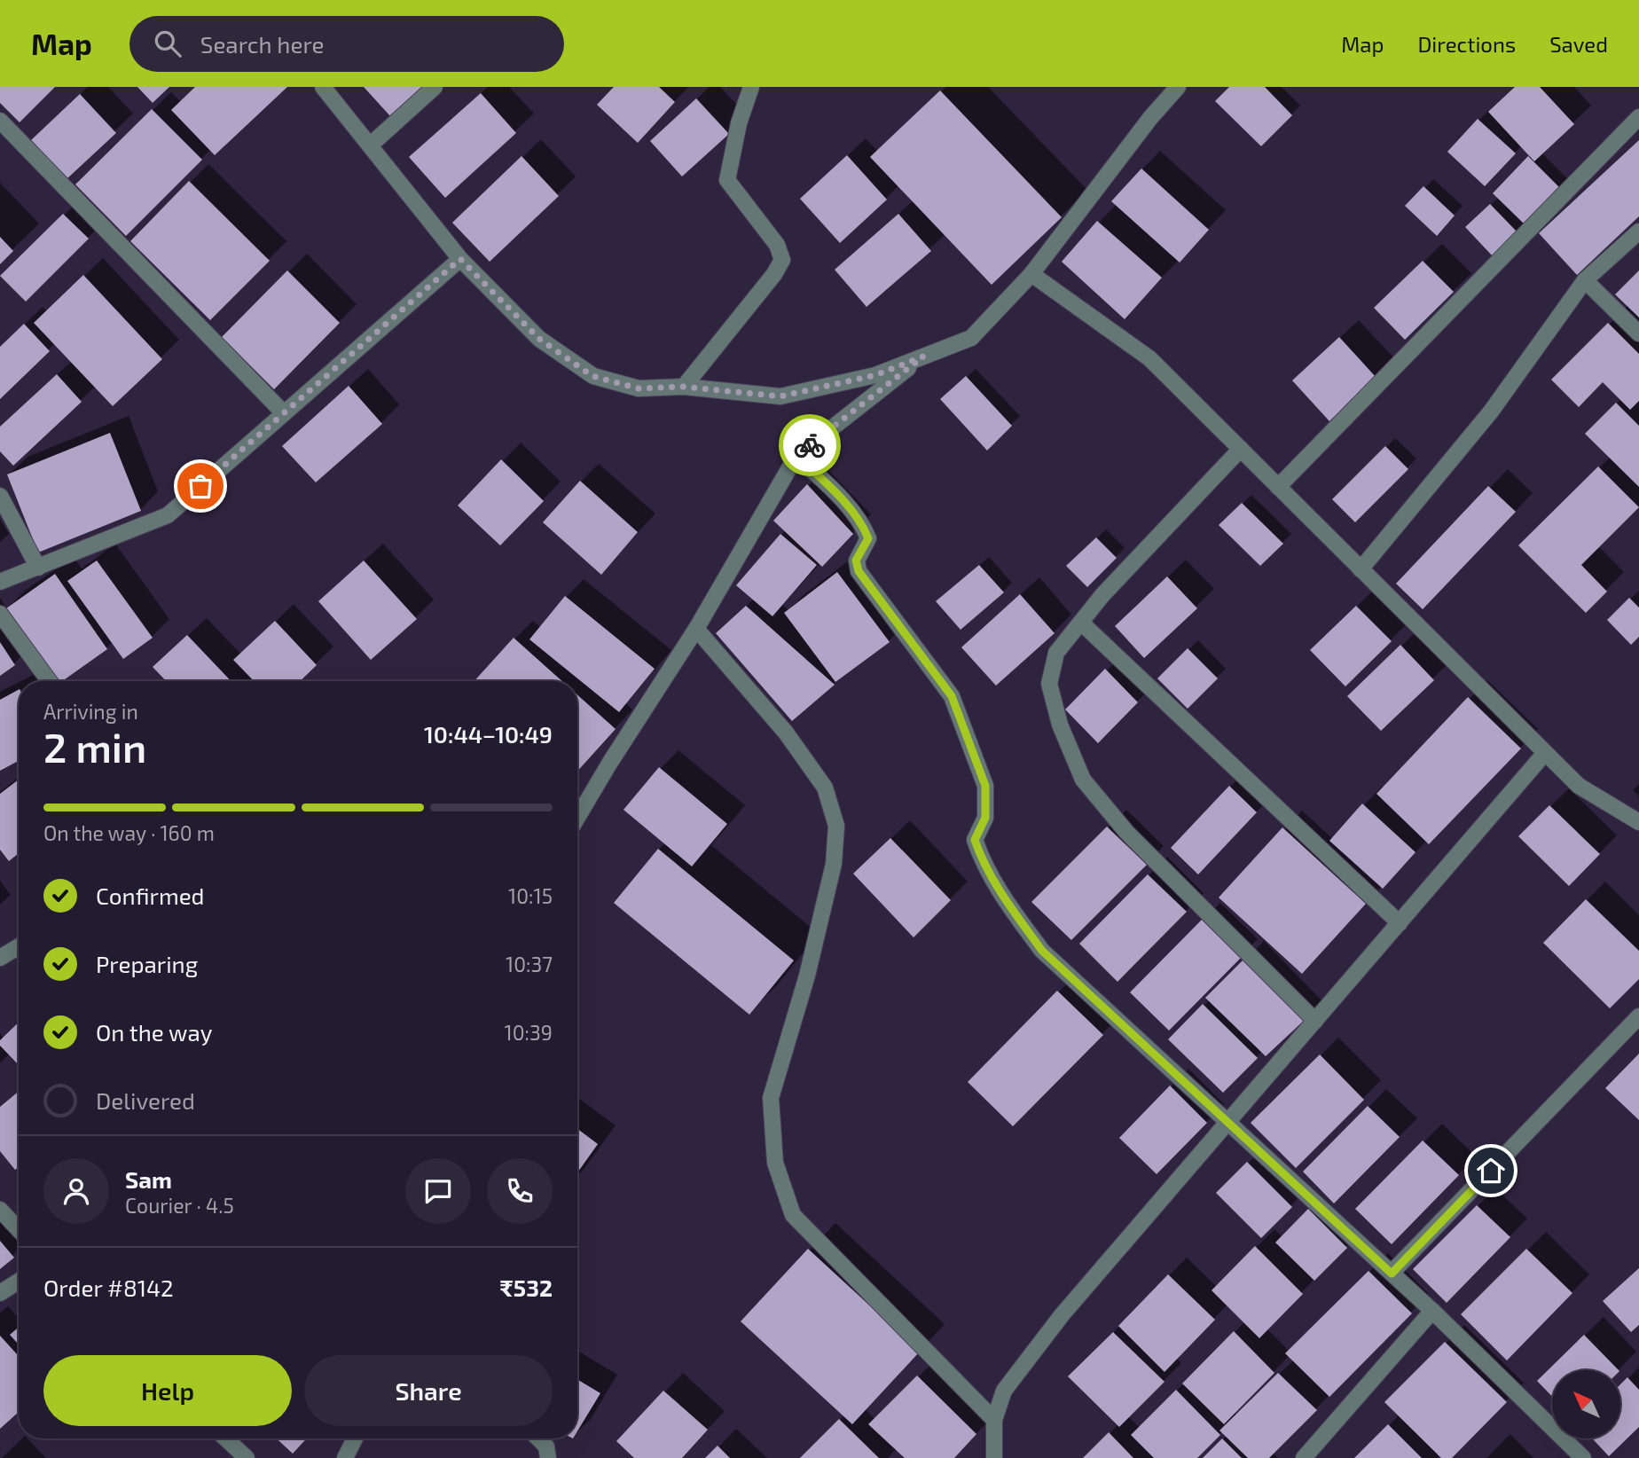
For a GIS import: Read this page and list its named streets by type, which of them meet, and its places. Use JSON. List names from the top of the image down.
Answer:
{
  "north": "top left",
  "page": {
    "header": "Map",
    "search": "Search here",
    "nav": ["Map", "Directions", "Saved"],
    "heading": ["2 min", "Arriving in", "10:44–10:49"],
    "panel": [
      "Sam",
      "Courier · 4.5",
      "Order #8142",
      "₹532"
    ],
    "bar": "On the way · 160 m",
    "list": [
      ["Confirmed", "10:15"],
      ["Preparing", "10:37"],
      ["On the way", "10:39"],
      "Delivered"
    ],
    "buttons": ["Help", "Share"]
  }
}
